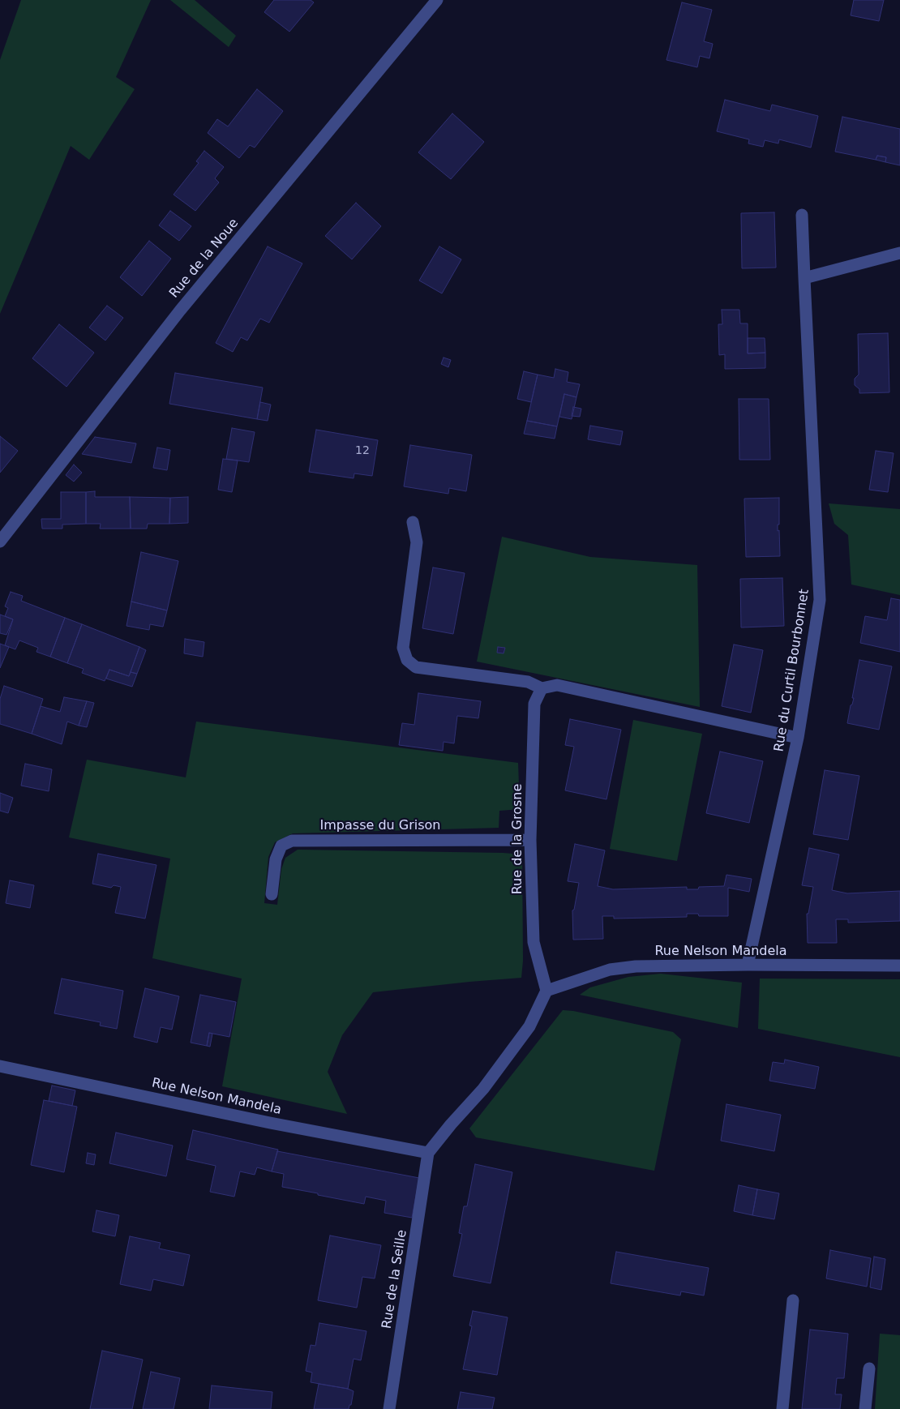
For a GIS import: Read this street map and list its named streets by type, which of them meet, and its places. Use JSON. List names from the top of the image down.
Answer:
{
  "streets": {
    "street": [
      "Rue de la Noue",
      "Rue du Curtil Bourbonnet",
      "Impasse du Grison",
      "Rue de la Grosne",
      "Rue Nelson Mandela",
      "Rue de la Seille"
    ]
  },
  "crossings": [
    ["Rue du Curtil Bourbonnet", "Rue Nelson Mandela"],
    ["Impasse du Grison", "Rue de la Grosne"],
    ["Rue de la Grosne", "Rue Nelson Mandela"],
    ["Rue Nelson Mandela", "Rue de la Seille"]
  ],
  "house_numbers": ["12"]
}
